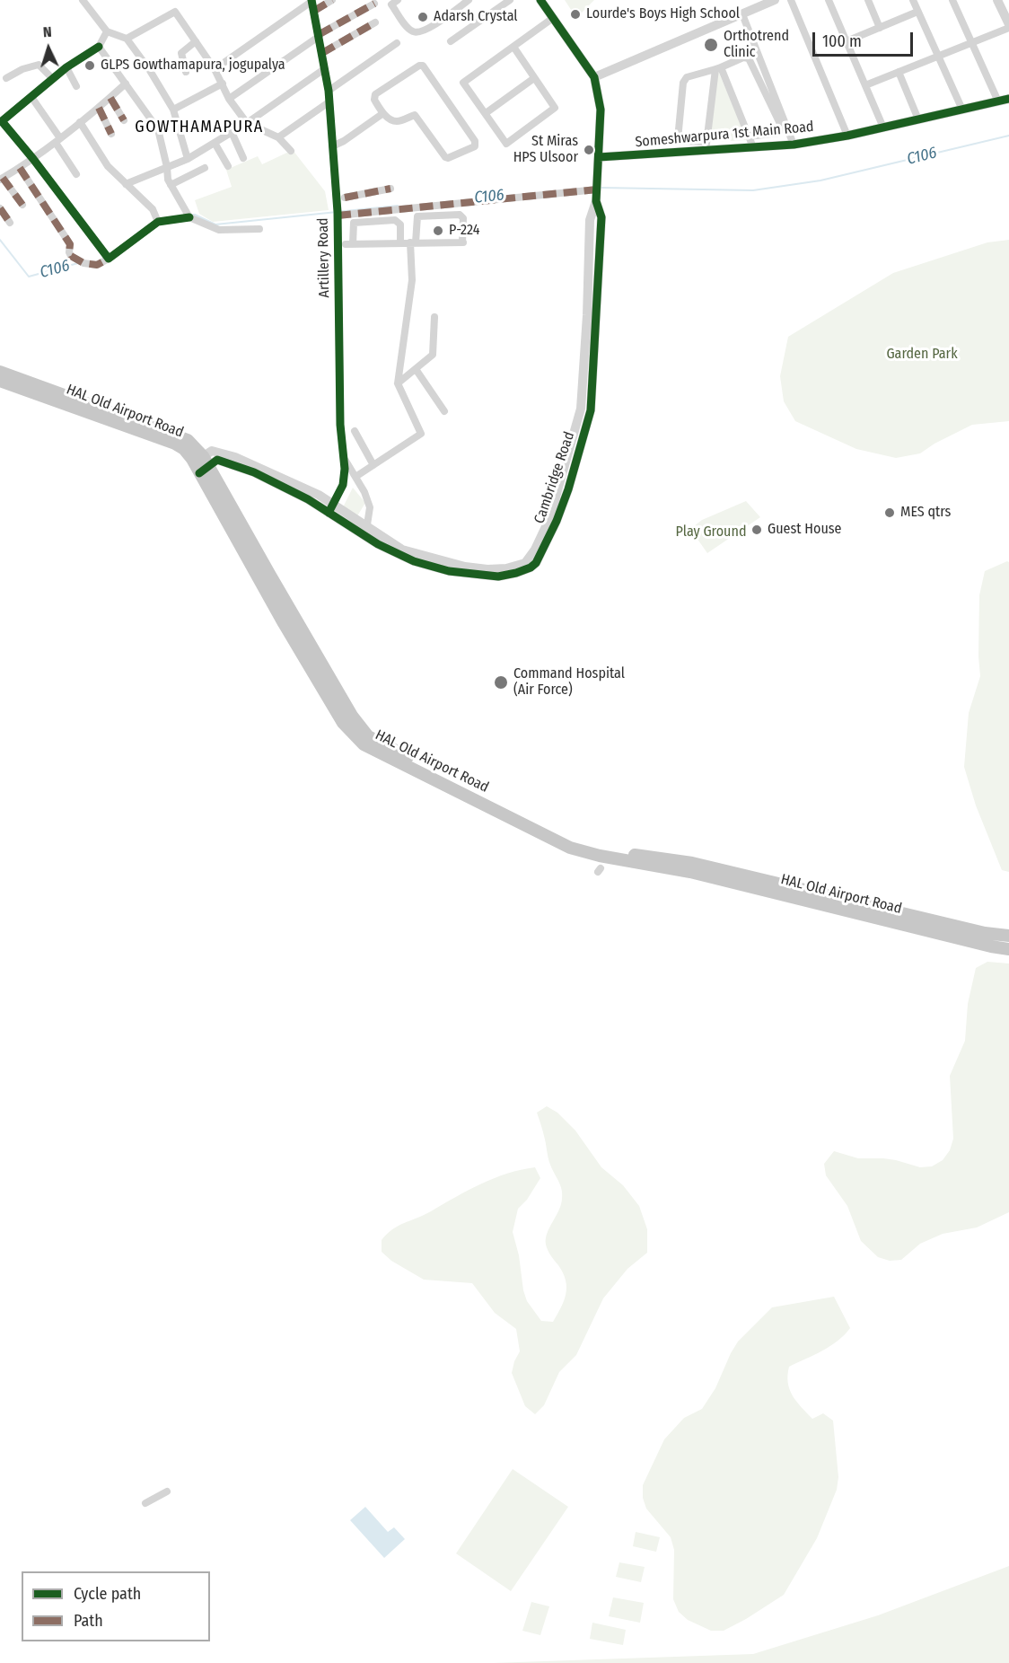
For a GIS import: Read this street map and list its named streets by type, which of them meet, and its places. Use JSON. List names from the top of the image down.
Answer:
{
  "streets": {
    "main road": ["HAL Old Airport Road"],
    "street": ["Someshwarpura 1st Main Road", "Artillery Road", "Cambridge Road"]
  },
  "crossings": [
    ["Someshwarpura 1st Main Road", "Cambridge Road"],
    ["Artillery Road", "Cambridge Road"],
    ["HAL Old Airport Road", "Cambridge Road"]
  ],
  "districts": ["GOWTHAMAPURA"],
  "water": ["C106"],
  "parks": ["Garden Park", "Play Ground"],
  "places": [
    "Lourde's Boys High School",
    "Adarsh Crystal",
    "Orthotrend Clinic",
    "GLPS Gowthamapura, jogupalya",
    "St Miras HPS Ulsoor",
    "P-224",
    "MES qtrs",
    "Guest House",
    "Command Hospital (Air Force)"
  ],
  "legend": ["Cycle path", "Path"],
  "scale_bar": "100 m",
  "north": "top"
}
